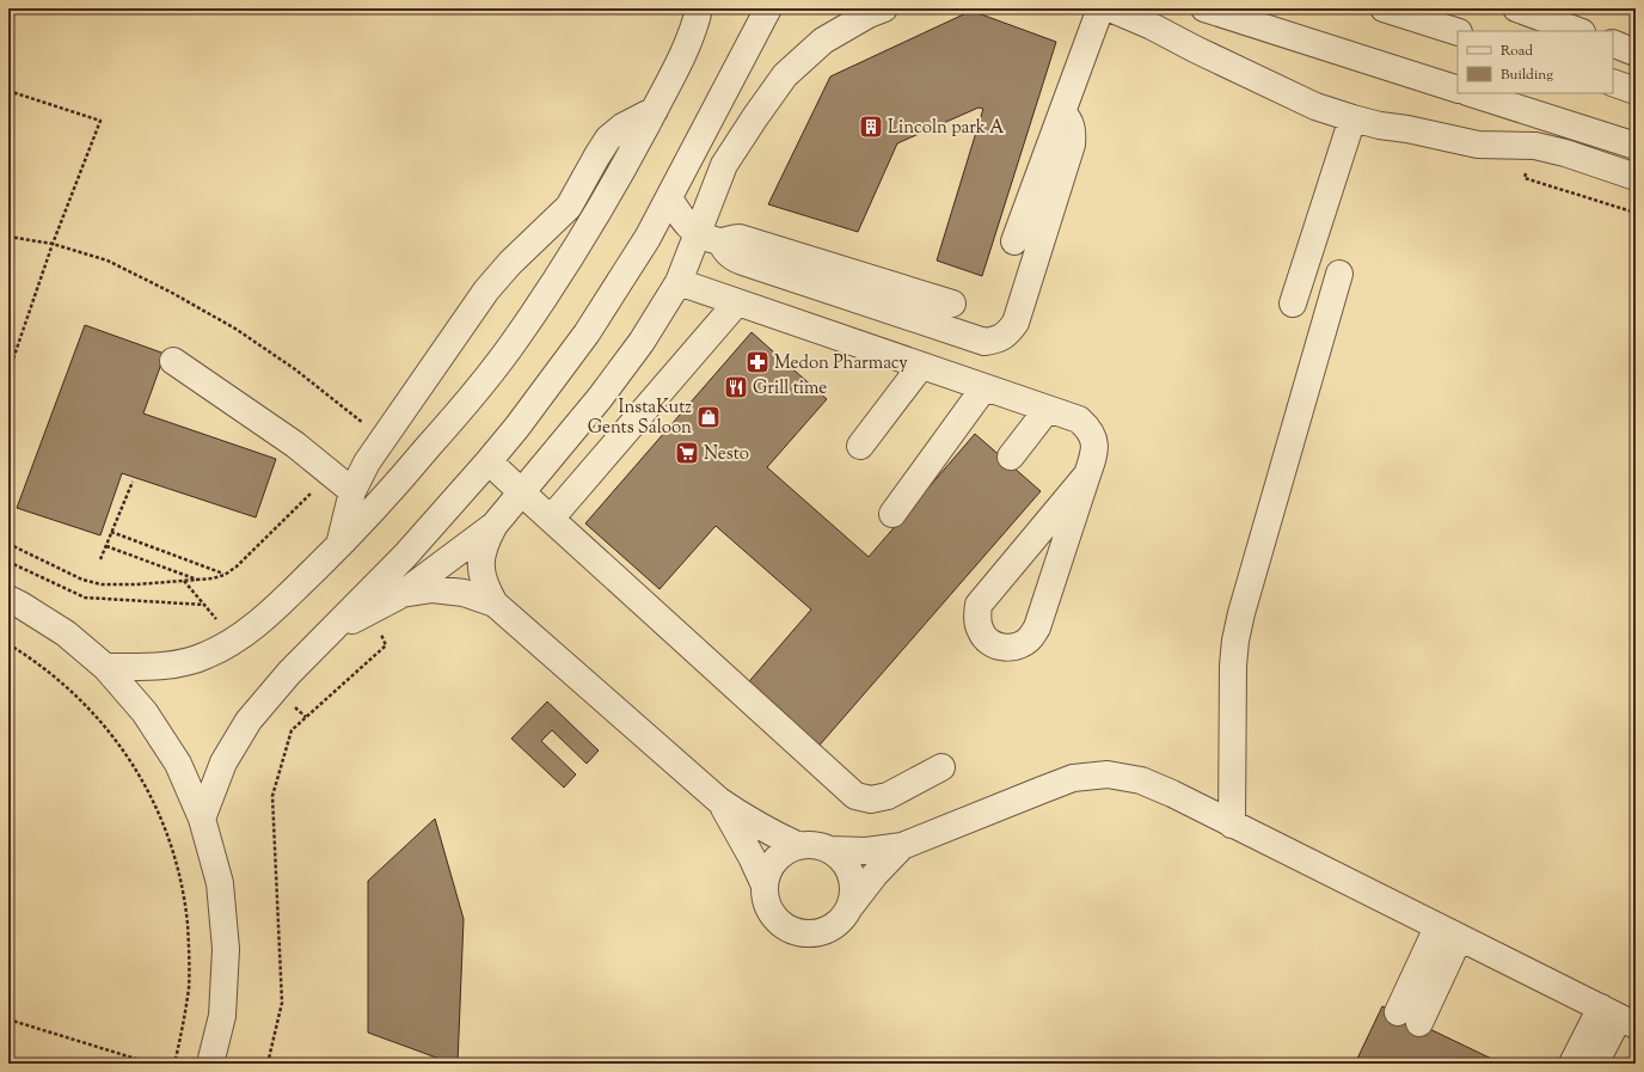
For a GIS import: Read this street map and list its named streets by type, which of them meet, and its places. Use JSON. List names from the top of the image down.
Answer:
{
  "places": {
    "building": ["Lincoln park A"],
    "pharmacy": ["Medon Pharmacy"],
    "restaurant": ["Grill time"],
    "shop": ["InstaKutz Gents Saloon"],
    "supermarket": ["Nesto"]
  },
  "legend": ["Road", "Building"]
}
